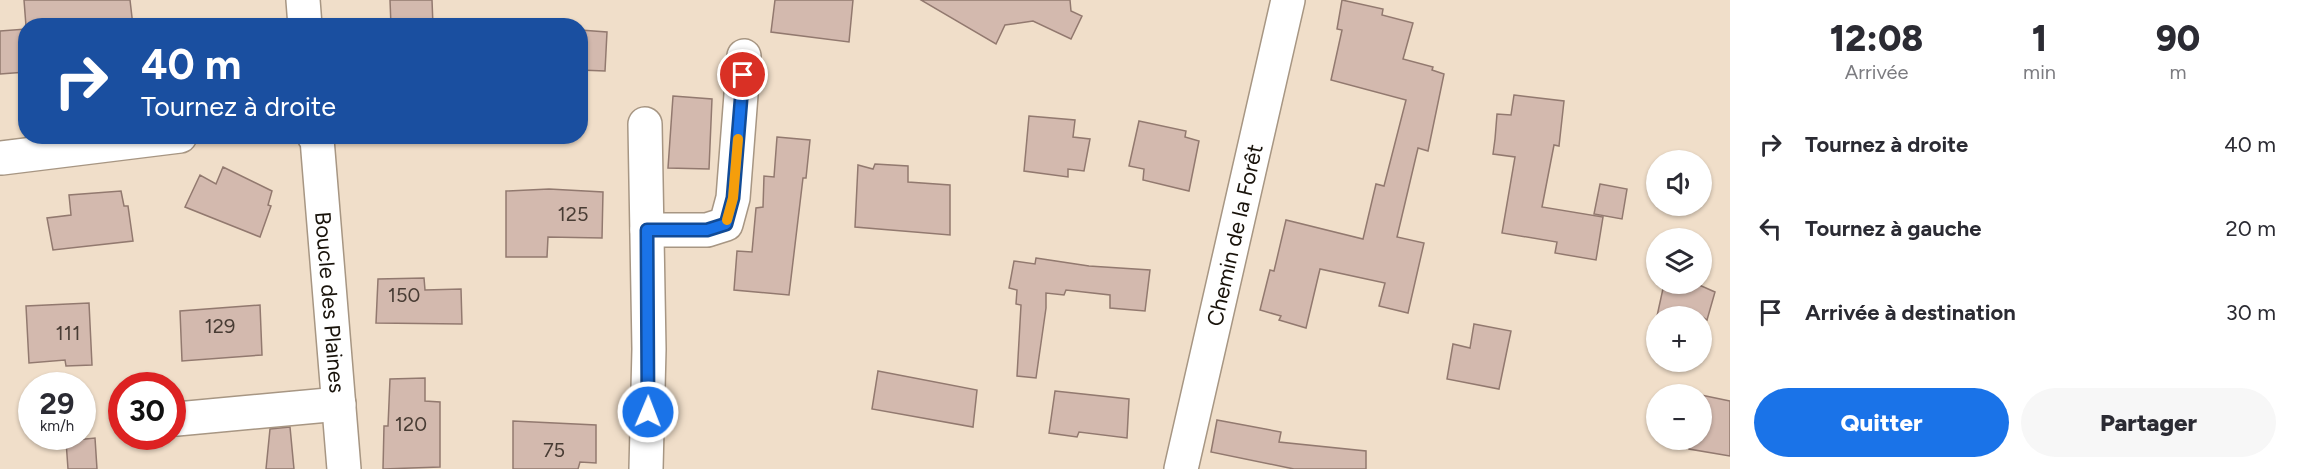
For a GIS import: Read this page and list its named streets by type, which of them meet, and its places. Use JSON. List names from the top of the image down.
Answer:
{
  "streets": {
    "street": ["Chemin de la Forêt", "Boucle des Plaines"]
  },
  "house_numbers": [
    "125",
    "150",
    "129",
    "111",
    "120",
    "75"
  ],
  "page": {
    "eta": [
      "12:08",
      "Arrivée",
      "1",
      "min",
      "90",
      "m"
    ],
    "turn": ["40 m", "Tournez à droite"],
    "list": [
      {
        "name": "Tournez à droite",
        "value": "40 m"
      },
      {
        "name": "Tournez à gauche",
        "value": "20 m"
      },
      {
        "name": "Arrivée à destination",
        "value": "30 m"
      }
    ],
    "map_buttons": ["+", "−"],
    "speed": "29 km/h",
    "limit": "30",
    "buttons": ["Quitter", "Partager"]
  }
}
